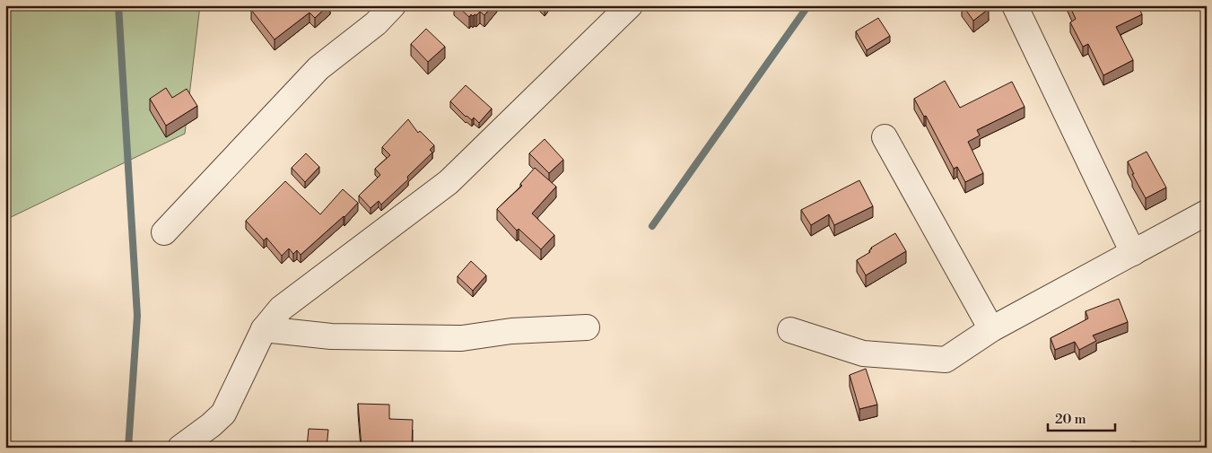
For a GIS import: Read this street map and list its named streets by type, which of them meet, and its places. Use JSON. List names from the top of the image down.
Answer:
{
  "scale_bar": "20 m"
}
